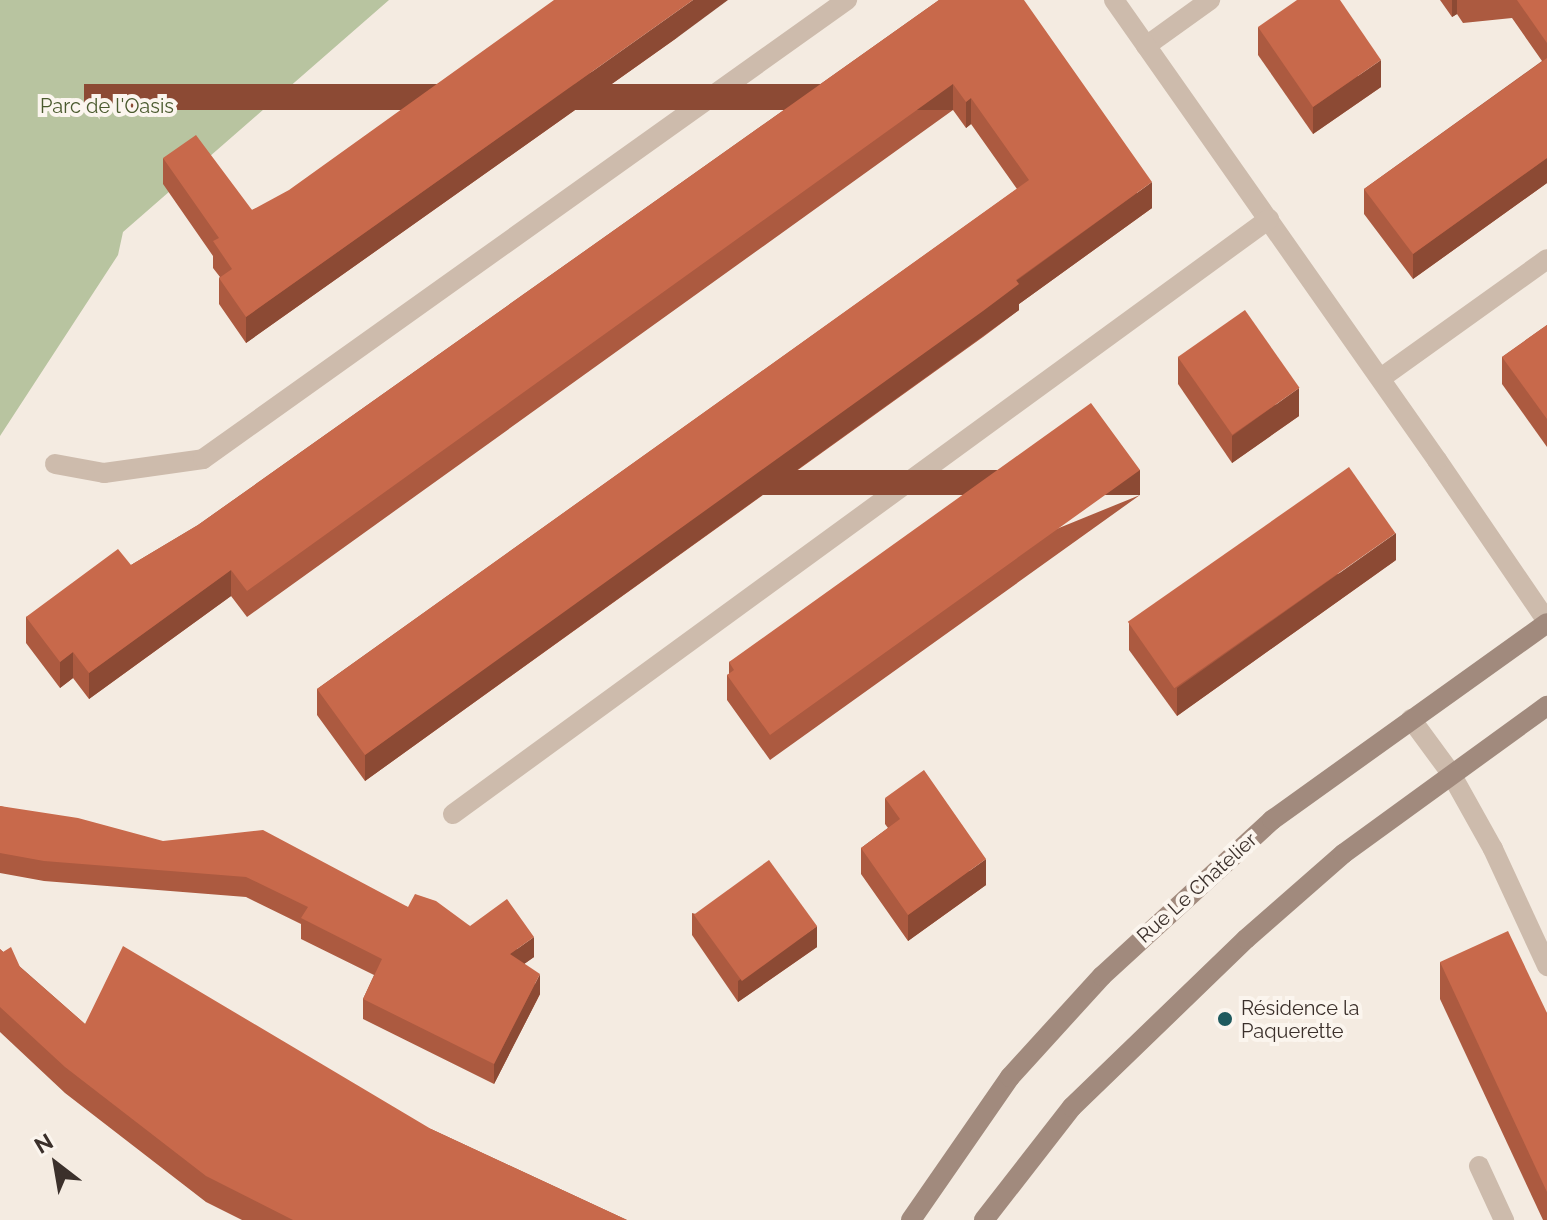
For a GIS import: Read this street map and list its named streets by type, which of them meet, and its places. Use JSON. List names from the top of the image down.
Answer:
{
  "streets": {
    "main road": ["Rue Le Chatelier"]
  },
  "parks": ["Parc de l'Oasis"],
  "places": ["Résidence la Paquerette"],
  "north": "top left"
}
